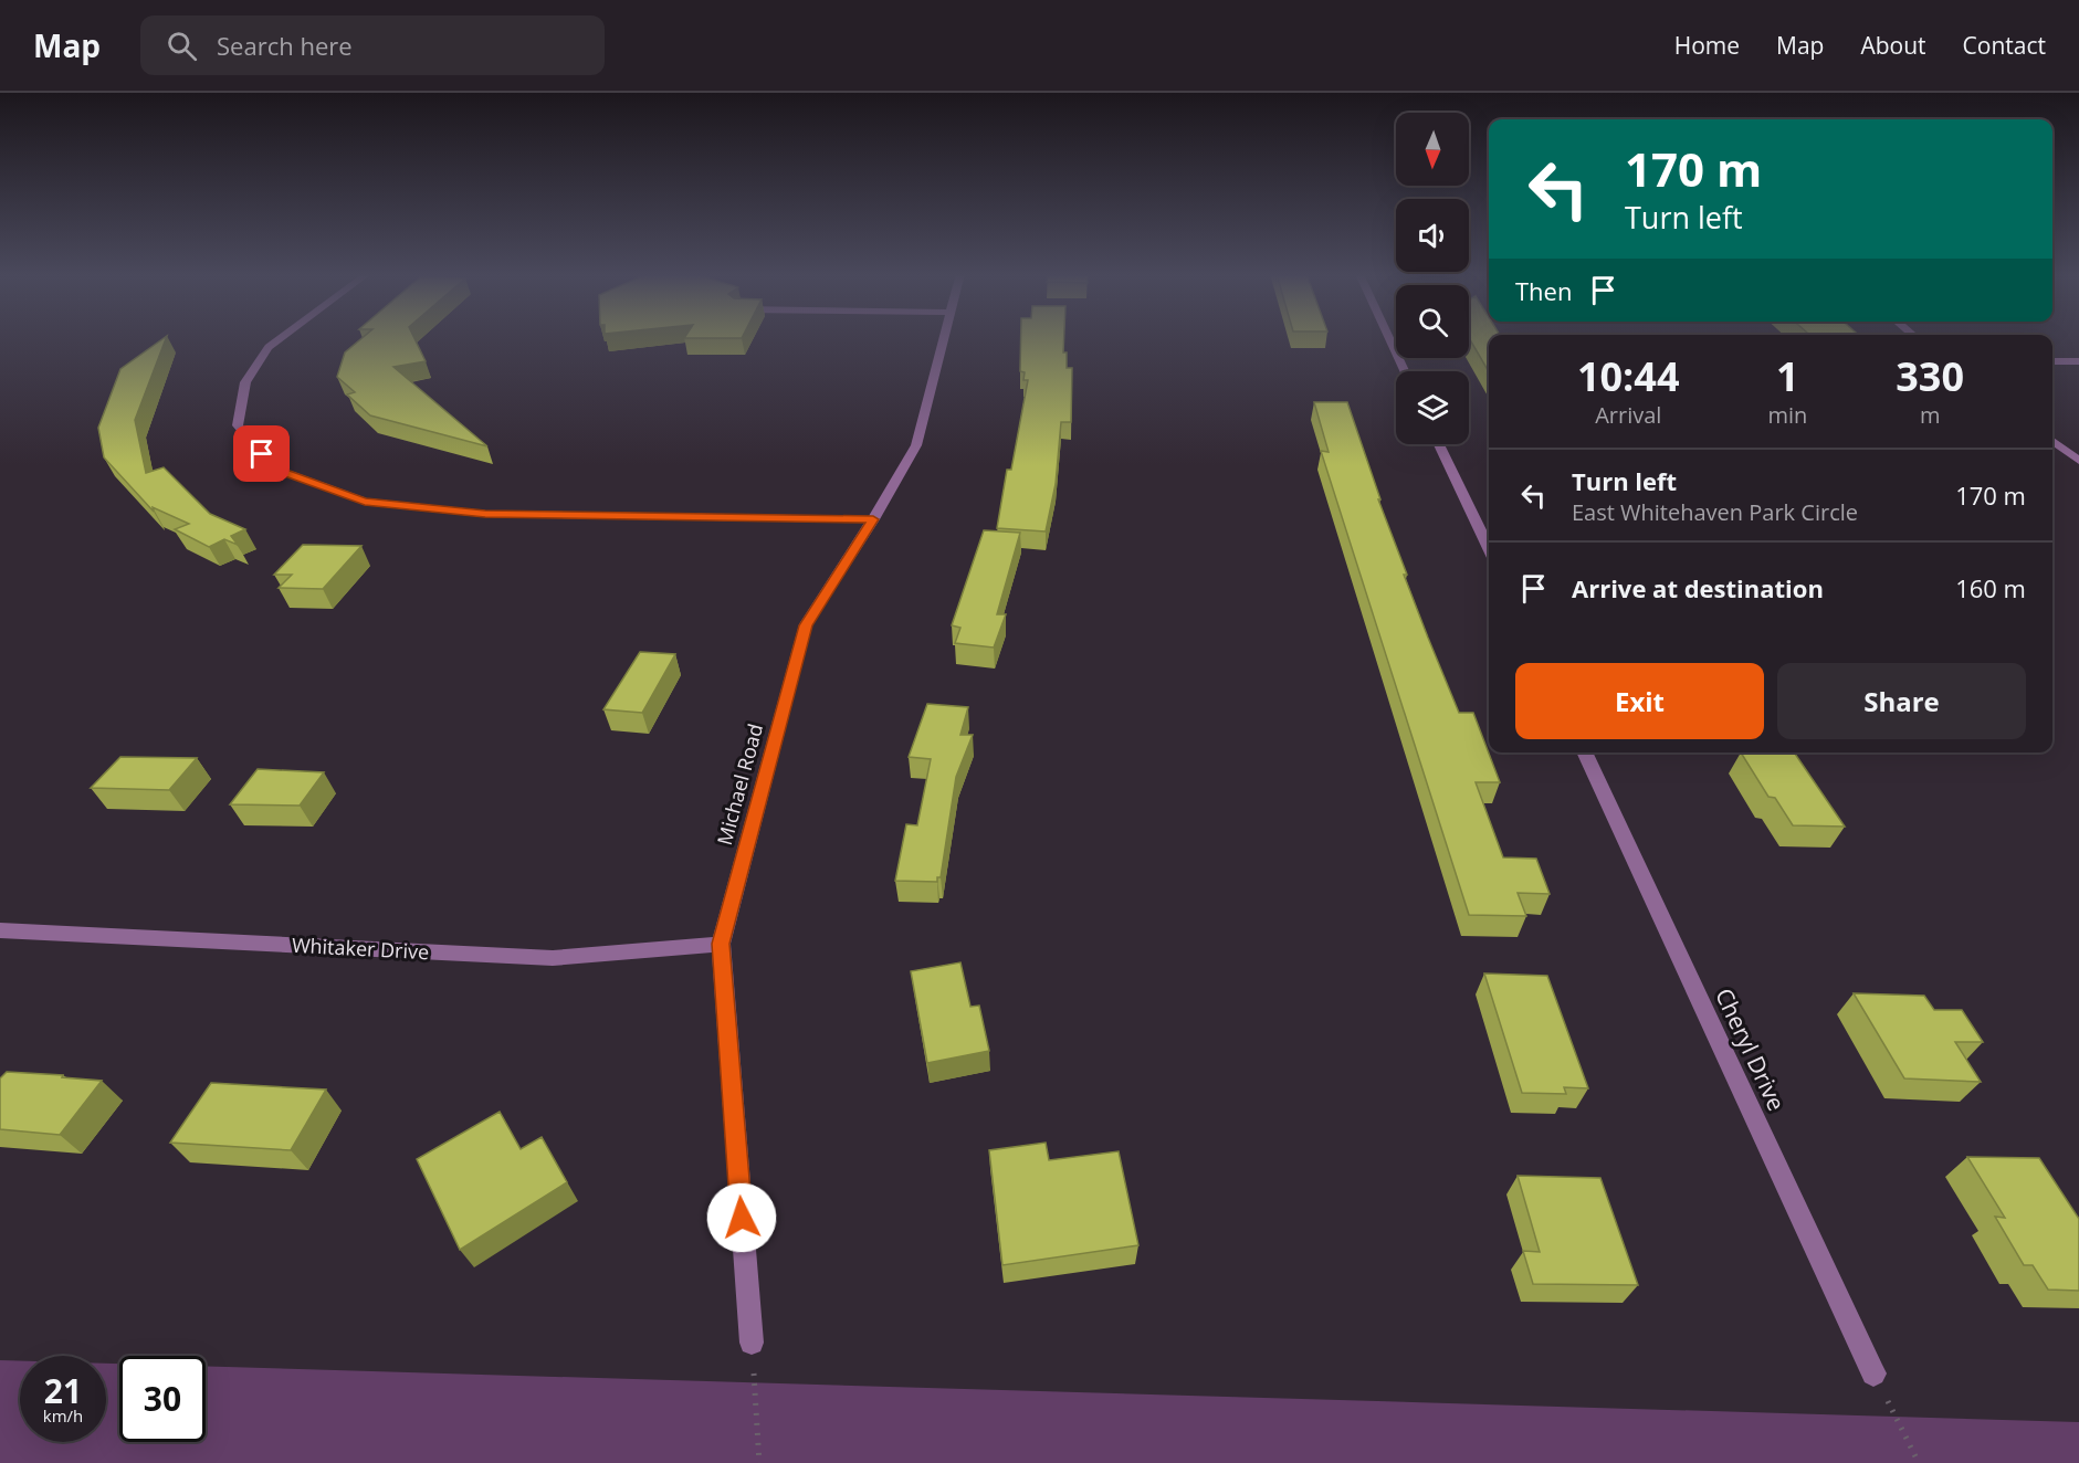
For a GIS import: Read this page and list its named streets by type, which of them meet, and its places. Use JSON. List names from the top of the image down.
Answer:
{
  "streets": {
    "street": ["Michael Road", "Whitaker Drive", "Cheryl Drive"]
  },
  "crossings": [
    ["Michael Road", "Whitaker Drive"]
  ],
  "north": "bottom",
  "page": {
    "header": "Map",
    "search": "Search here",
    "nav": [
      "Home",
      "Map",
      "About",
      "Contact"
    ],
    "turn": ["170 m", "Turn left"],
    "then": "Then",
    "eta": [
      "10:44",
      "Arrival",
      "1",
      "min",
      "330",
      "m"
    ],
    "list": [
      {
        "name": "Turn left",
        "note": "East Whitehaven Park Circle",
        "value": "170 m"
      },
      {
        "name": "Arrive at destination",
        "value": "160 m"
      }
    ],
    "buttons": ["Exit", "Share"],
    "speed": "21 km/h",
    "limit": "30"
  }
}
